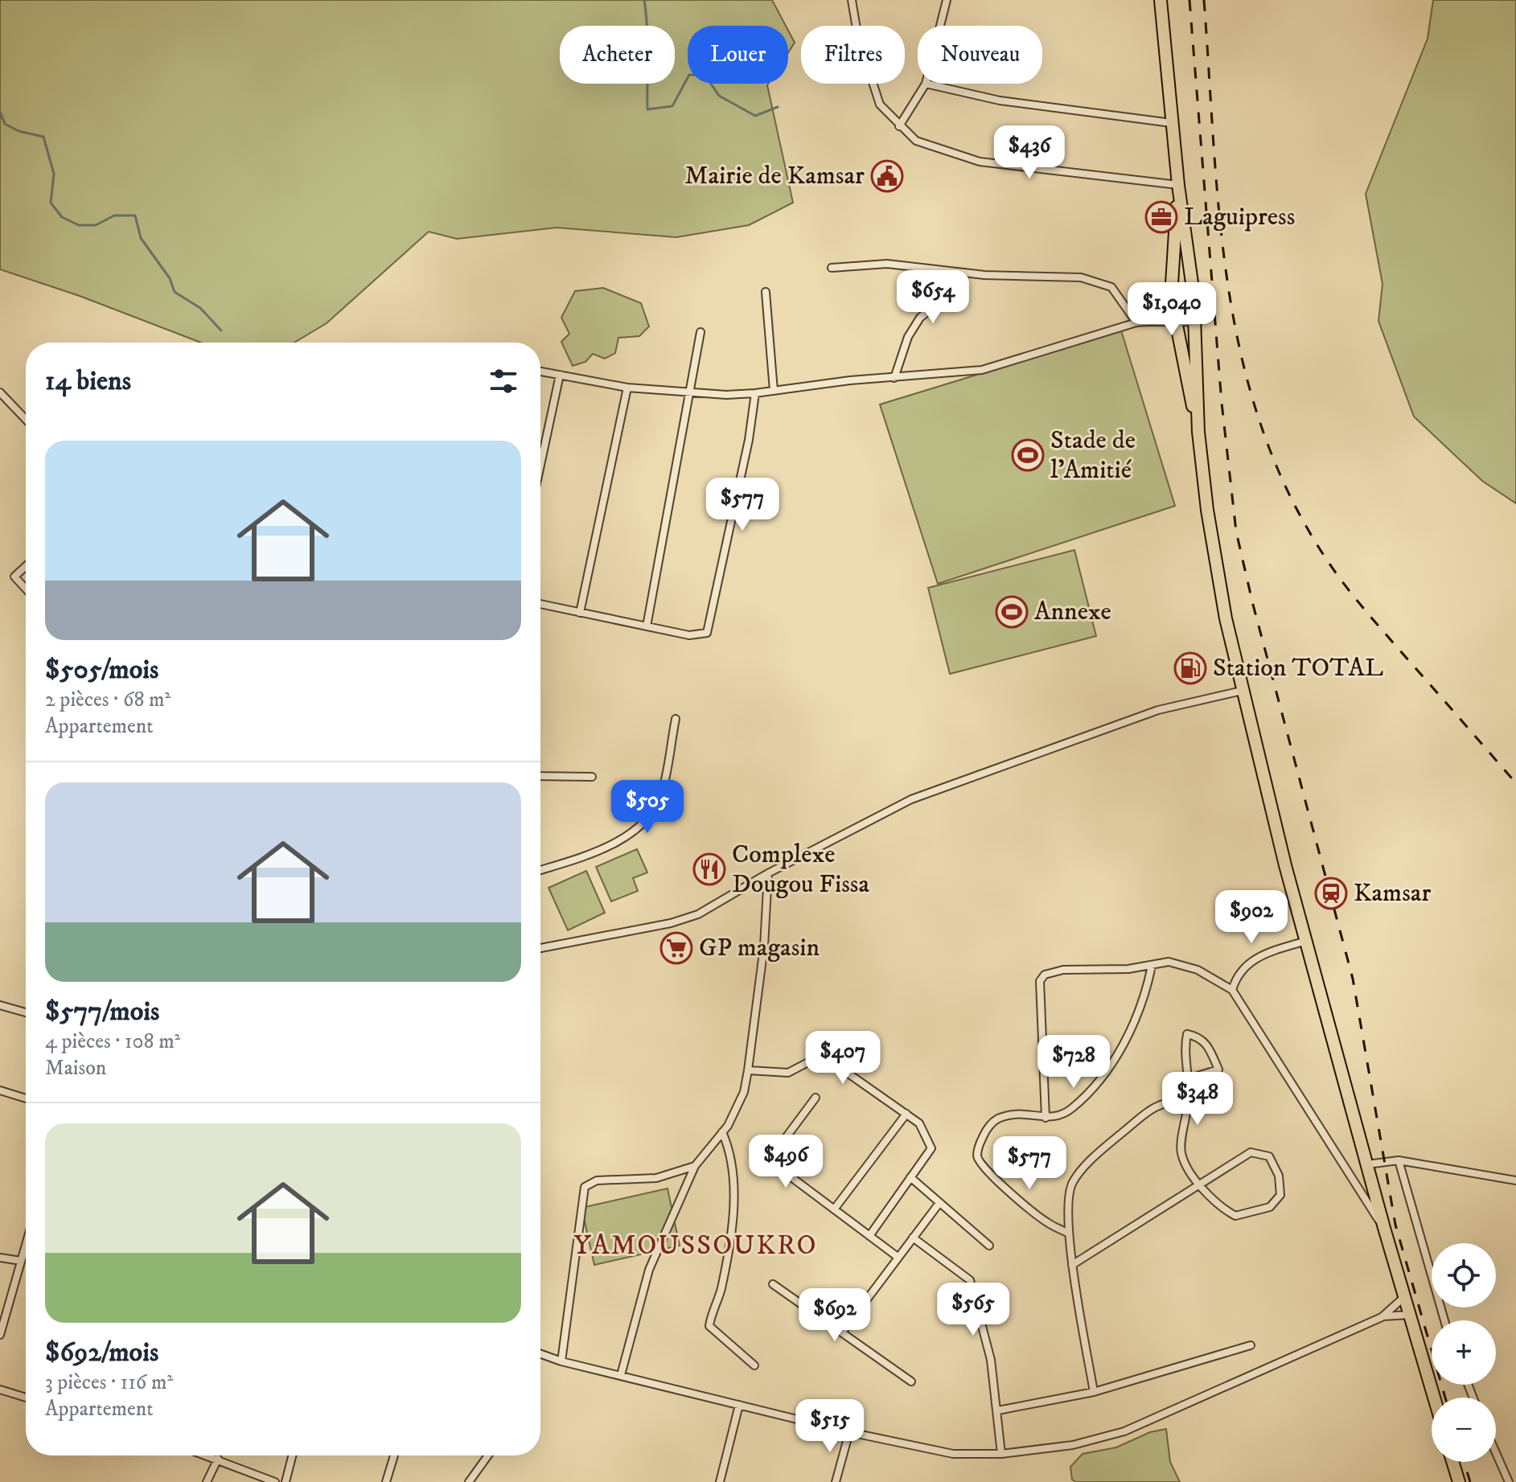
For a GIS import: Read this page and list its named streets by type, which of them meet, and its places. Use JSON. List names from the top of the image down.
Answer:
{
  "districts": ["YAMOUSSOUKRO"],
  "places": {
    "public building": ["Mairie de Kamsar"],
    "office": ["Laguipress"],
    "sports": ["Stade de l'Amitié", "Annexe"],
    "fuel station": ["Station TOTAL"],
    "restaurant": ["Complexe Dougou Fissa"],
    "station": ["Kamsar"],
    "supermarket": ["GP magasin"]
  },
  "page": {
    "chip": [
      "Acheter",
      "Louer",
      "Filtres",
      "Nouveau"
    ],
    "price": [
      "$436",
      "$654",
      "$1,040",
      "$577",
      "$505",
      "$902",
      "$407",
      "$728",
      "$348",
      "$496",
      "$577",
      "$565",
      "$692",
      "$515"
    ],
    "heading": "14 biens",
    "list": [
      {
        "name": "$505/mois",
        "note": "2 pièces · 68 m² · Appartement"
      },
      {
        "name": "$577/mois",
        "note": "4 pièces · 108 m² · Maison"
      },
      {
        "name": "$692/mois",
        "note": "3 pièces · 116 m² · Appartement"
      }
    ],
    "map_buttons": ["+", "−"]
  }
}
